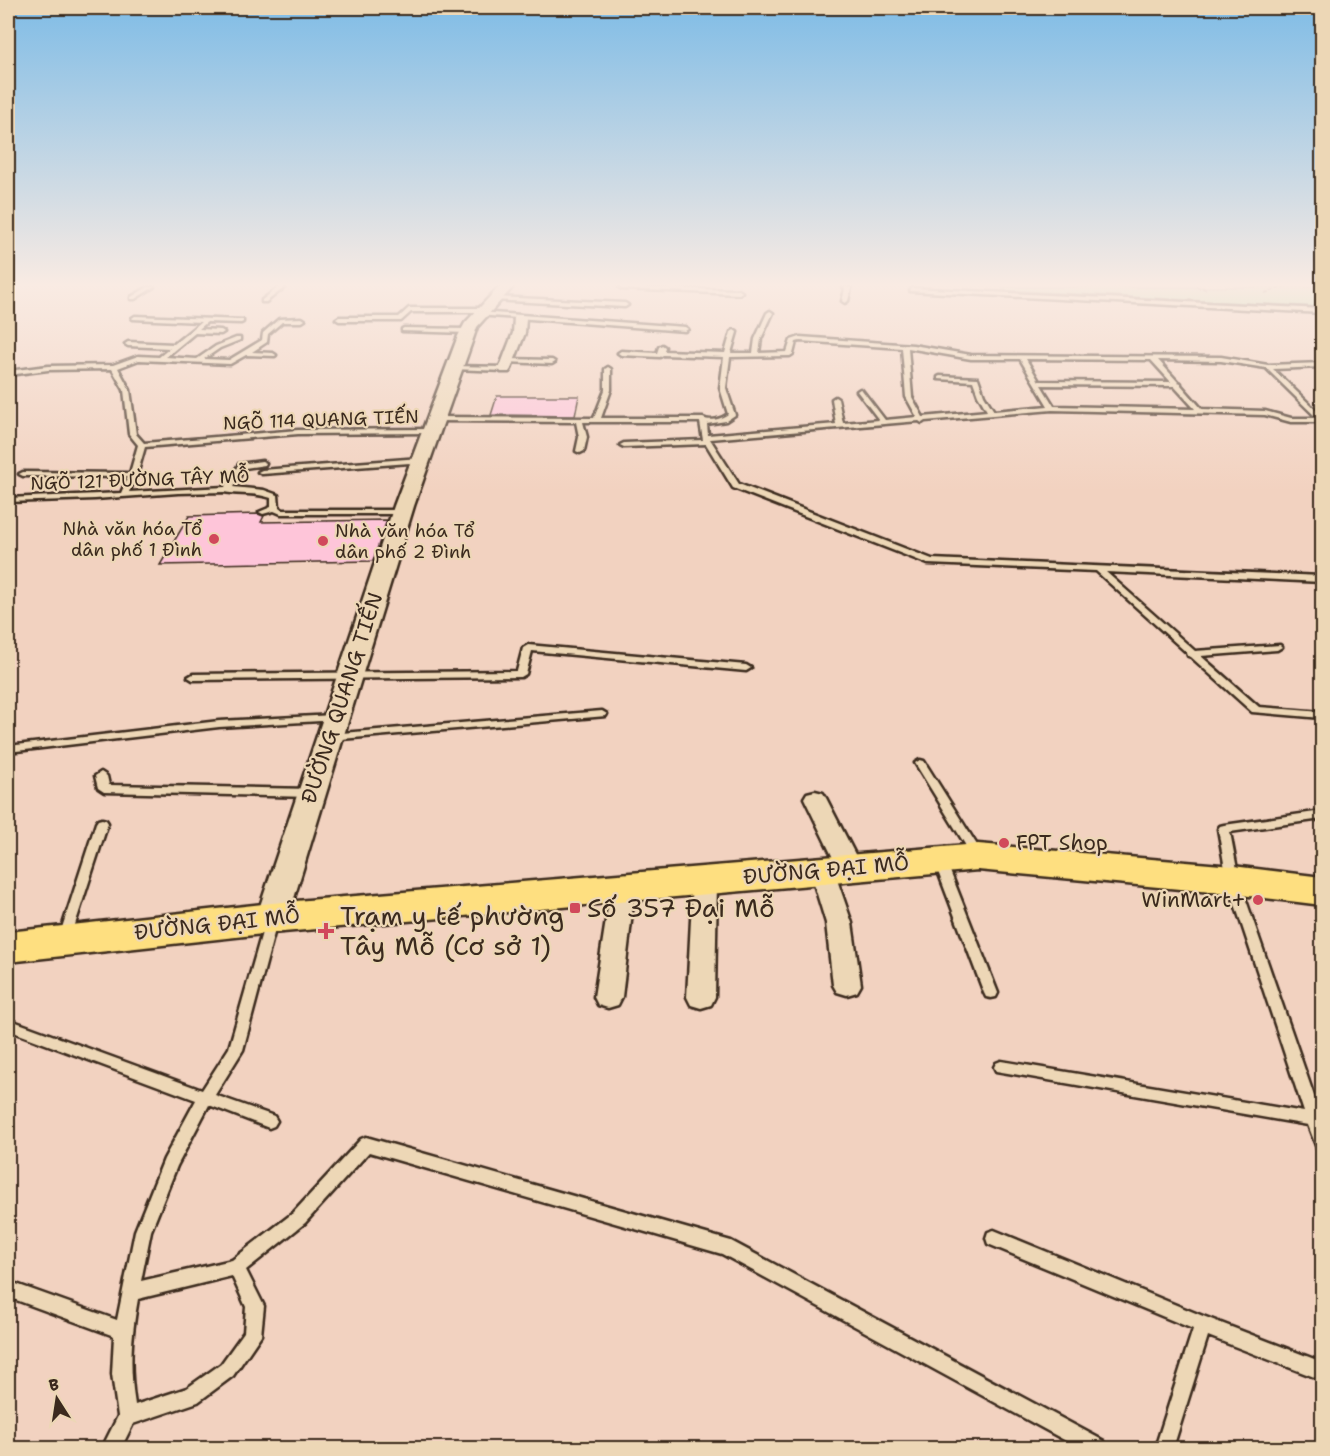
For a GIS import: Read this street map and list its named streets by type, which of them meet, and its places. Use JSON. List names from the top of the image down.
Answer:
{
  "streets": {
    "main road": ["ĐƯỜNG ĐẠI MỖ"],
    "street": ["ĐƯỜNG QUANG TIẾN"],
    "lane": ["NGÕ 114 QUANG TIẾN", "NGÕ 121 ĐƯỜNG TÂY MỖ"]
  },
  "crossings": [
    ["NGÕ 114 QUANG TIẾN", "ĐƯỜNG QUANG TIẾN"],
    ["NGÕ 121 ĐƯỜNG TÂY MỖ", "ĐƯỜNG QUANG TIẾN"],
    ["ĐƯỜNG QUANG TIẾN", "ĐƯỜNG ĐẠI MỖ"]
  ],
  "places": {
    "other": [
      "Nhà văn hóa Tổ dân phố 1 Đình",
      "Nhà văn hóa Tổ dân phố 2 Đình",
      "FPT Shop",
      "WinMart+"
    ],
    "transit": ["Số 357 Đại Mỗ"],
    "health": ["Trạm y tế phường Tây Mỗ (Cơ sở 1)"]
  },
  "north": "top"
}
